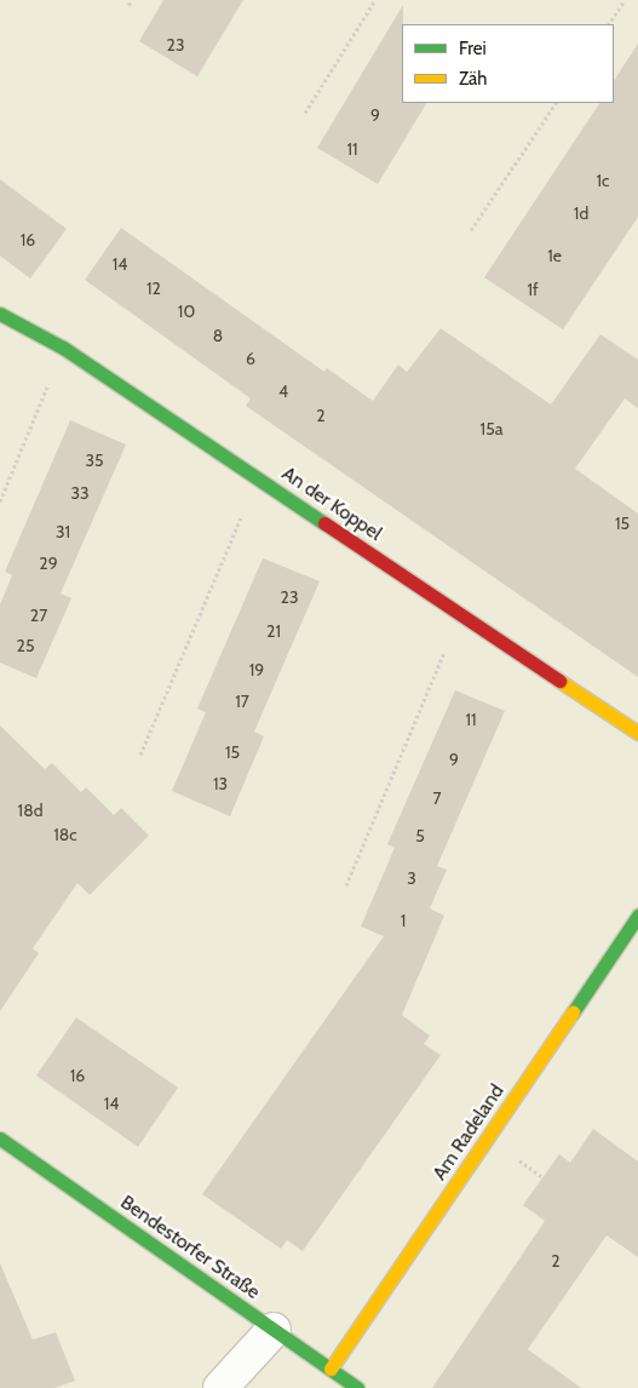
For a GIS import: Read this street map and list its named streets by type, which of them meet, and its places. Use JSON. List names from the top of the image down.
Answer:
{
  "streets": {
    "street": ["An der Koppel", "Am Radeland", "Bendestorfer Straße"]
  },
  "crossings": [
    ["Am Radeland", "Bendestorfer Straße"]
  ],
  "house_numbers": [
    "23",
    "9",
    "11",
    "1c",
    "1d",
    "16",
    "1e",
    "14",
    "12",
    "1f",
    "10",
    "8",
    "6",
    "4",
    "2",
    "15a",
    "35",
    "33",
    "15",
    "31",
    "29",
    "23",
    "27",
    "21",
    "25",
    "19",
    "17",
    "11",
    "15",
    "9",
    "13",
    "7",
    "18d",
    "18c",
    "5",
    "3",
    "1",
    "16",
    "14",
    "2"
  ],
  "legend": ["Frei", "Zäh"]
}
